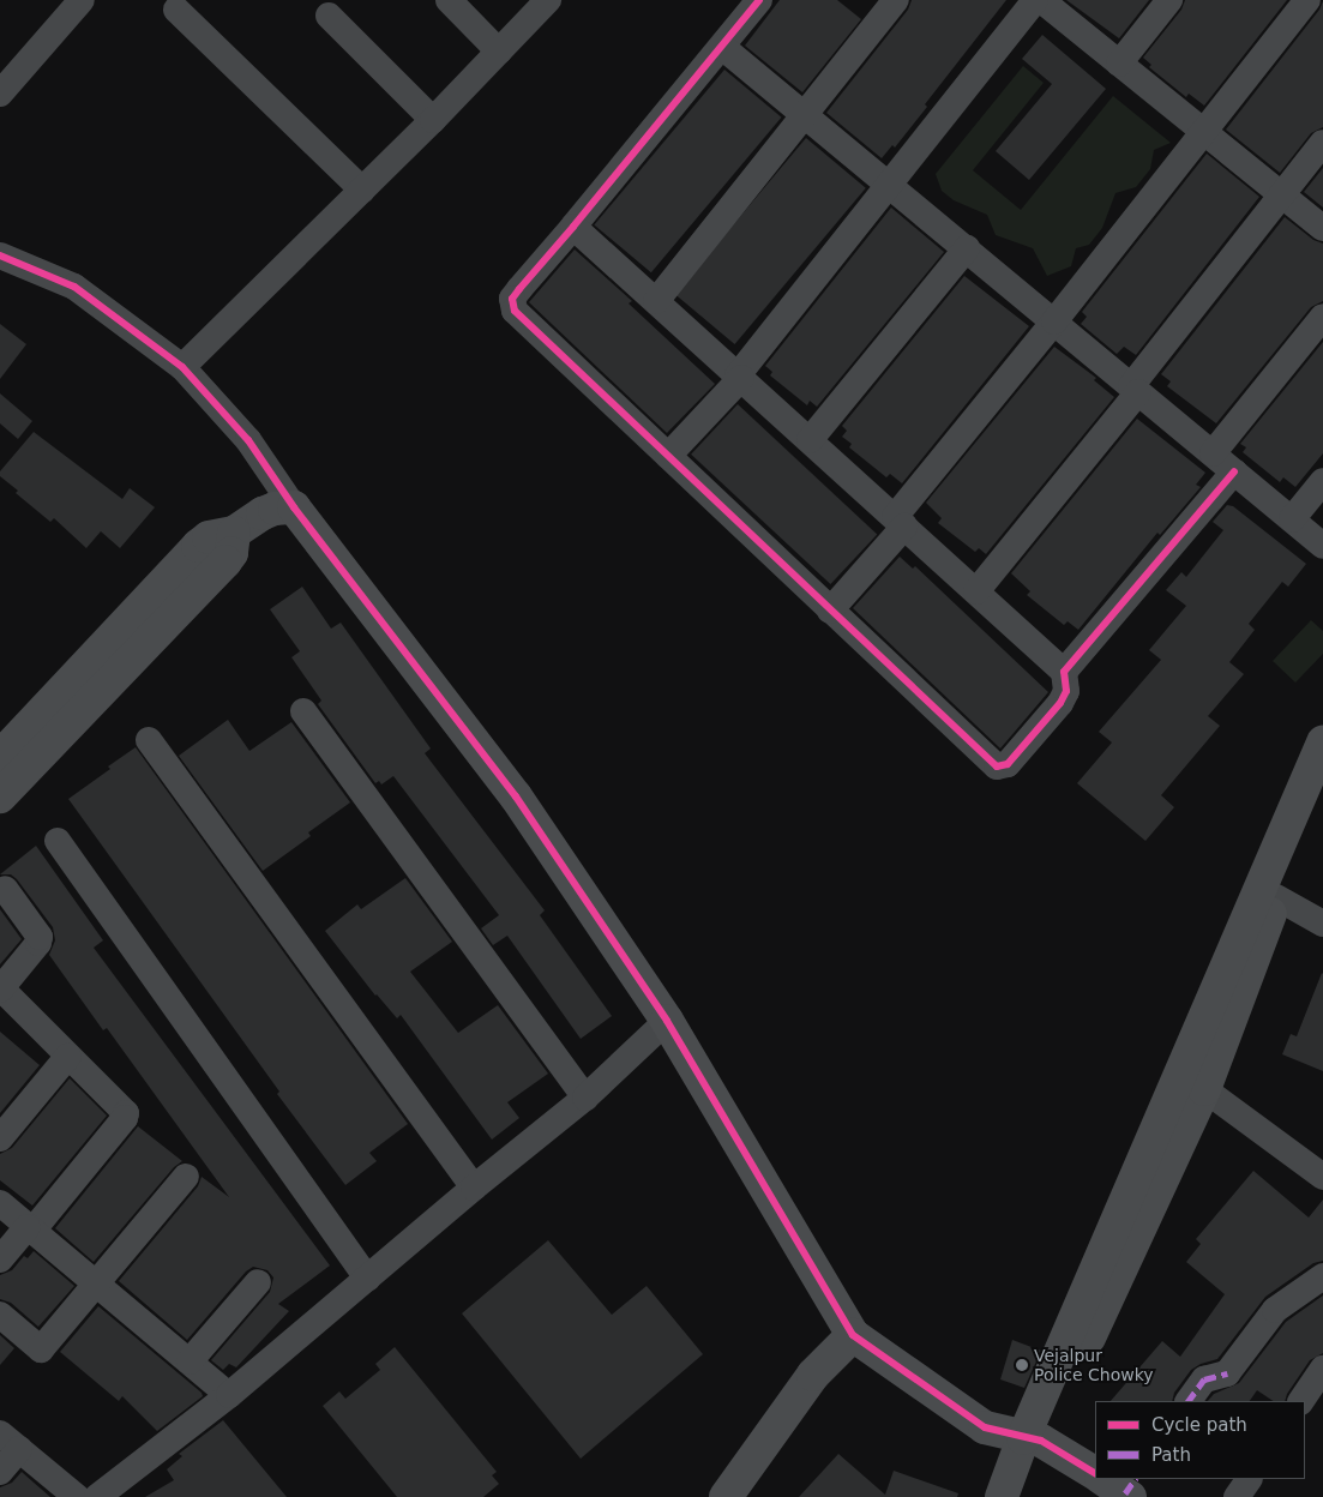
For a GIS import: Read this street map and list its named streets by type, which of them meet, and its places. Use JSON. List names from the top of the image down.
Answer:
{
  "places": ["Vejalpur Police Chowky"],
  "legend": ["Cycle path", "Path"]
}
